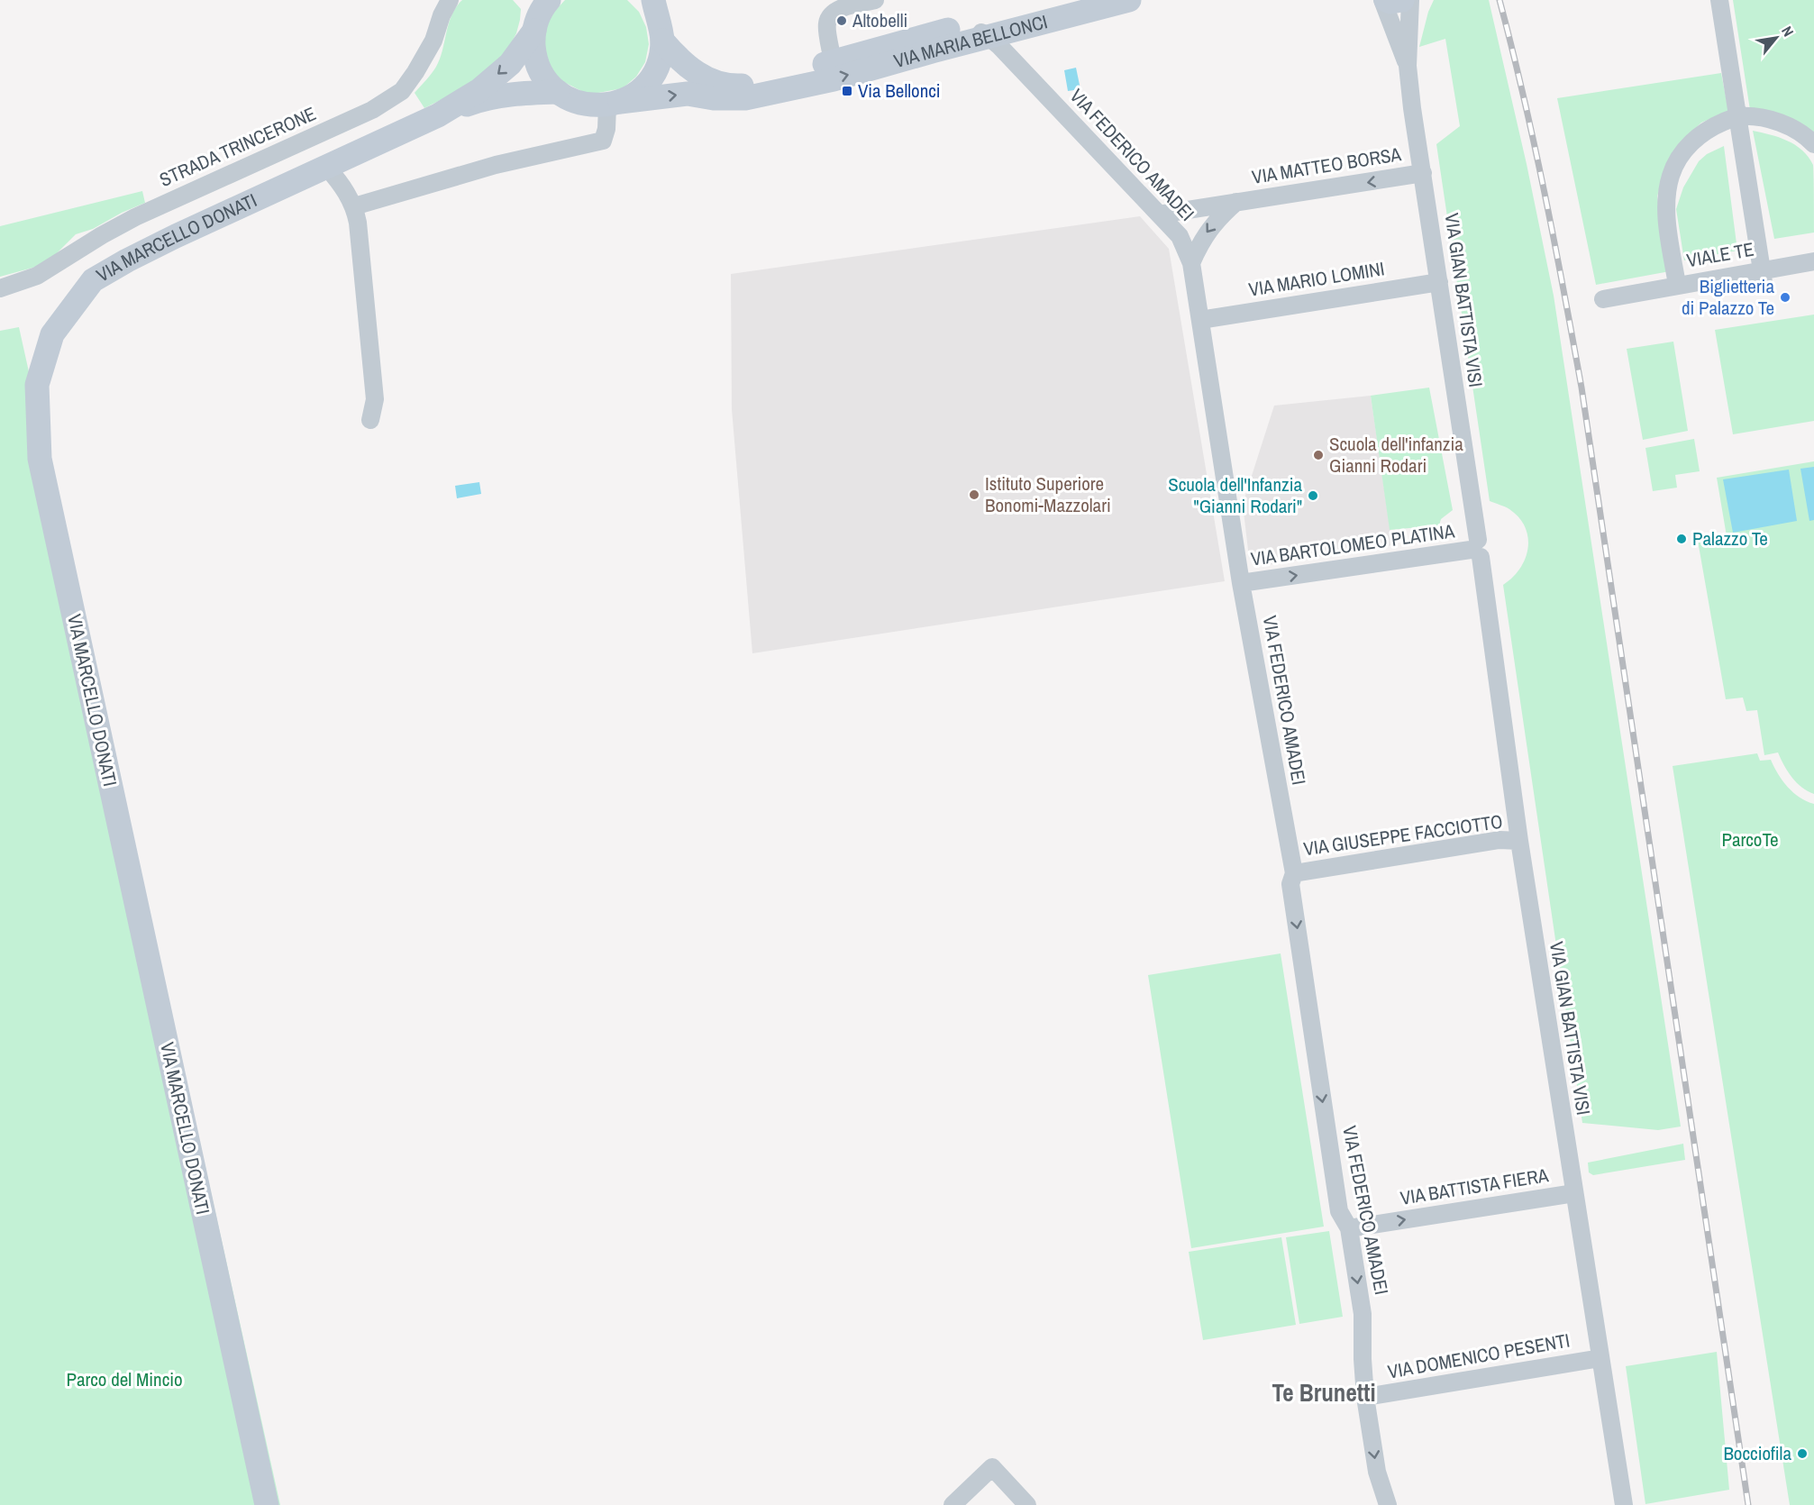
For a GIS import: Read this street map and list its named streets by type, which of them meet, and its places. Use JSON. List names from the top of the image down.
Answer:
{
  "streets": {
    "street": [
      "VIA MARIA BELLONCI",
      "STRADA TRINCERONE",
      "VIA FEDERICO AMADEI",
      "VIA MATTEO BORSA",
      "VIA MARCELLO DONATI",
      "VIALE TE",
      "VIA MARIO LOMINI",
      "VIA GIAN BATTISTA VISI",
      "VIA BARTOLOMEO PLATINA",
      "VIA GIUSEPPE FACCIOTTO",
      "VIA BATTISTA FIERA",
      "VIA DOMENICO PESENTI"
    ]
  },
  "crossings": [
    ["VIA MARIA BELLONCI", "VIA FEDERICO AMADEI"],
    ["VIA MARIA BELLONCI", "VIA MARCELLO DONATI"],
    ["VIA FEDERICO AMADEI", "VIA MATTEO BORSA"],
    ["VIA FEDERICO AMADEI", "VIA MARIO LOMINI"],
    ["VIA FEDERICO AMADEI", "VIA BARTOLOMEO PLATINA"],
    ["VIA FEDERICO AMADEI", "VIA GIUSEPPE FACCIOTTO"],
    ["VIA FEDERICO AMADEI", "VIA BATTISTA FIERA"],
    ["VIA FEDERICO AMADEI", "VIA DOMENICO PESENTI"],
    ["VIA MATTEO BORSA", "VIA GIAN BATTISTA VISI"],
    ["VIA MARIO LOMINI", "VIA GIAN BATTISTA VISI"],
    ["VIA GIAN BATTISTA VISI", "VIA BARTOLOMEO PLATINA"],
    ["VIA GIAN BATTISTA VISI", "VIA GIUSEPPE FACCIOTTO"],
    ["VIA GIAN BATTISTA VISI", "VIA BATTISTA FIERA"],
    ["VIA GIAN BATTISTA VISI", "VIA DOMENICO PESENTI"]
  ],
  "one_way": [
    "VIA FEDERICO AMADEI",
    "VIA MATTEO BORSA",
    "VIA BARTOLOMEO PLATINA",
    "VIA BATTISTA FIERA"
  ],
  "districts": ["Te Brunetti"],
  "parks": ["ParcoTe", "Parco del Mincio"],
  "places": {
    "other": [
      "Altobelli",
      "Biglietteria di Palazzo Te",
      "Scuola dell'infanzia Gianni Rodari",
      "Istituto Superiore Bonomi-Mazzolari",
      "Scuola dell'Infanzia \"Gianni Rodari\"",
      "Palazzo Te",
      "Bocciofila"
    ],
    "transit": ["Via Bellonci"]
  },
  "north": "top right"
}
